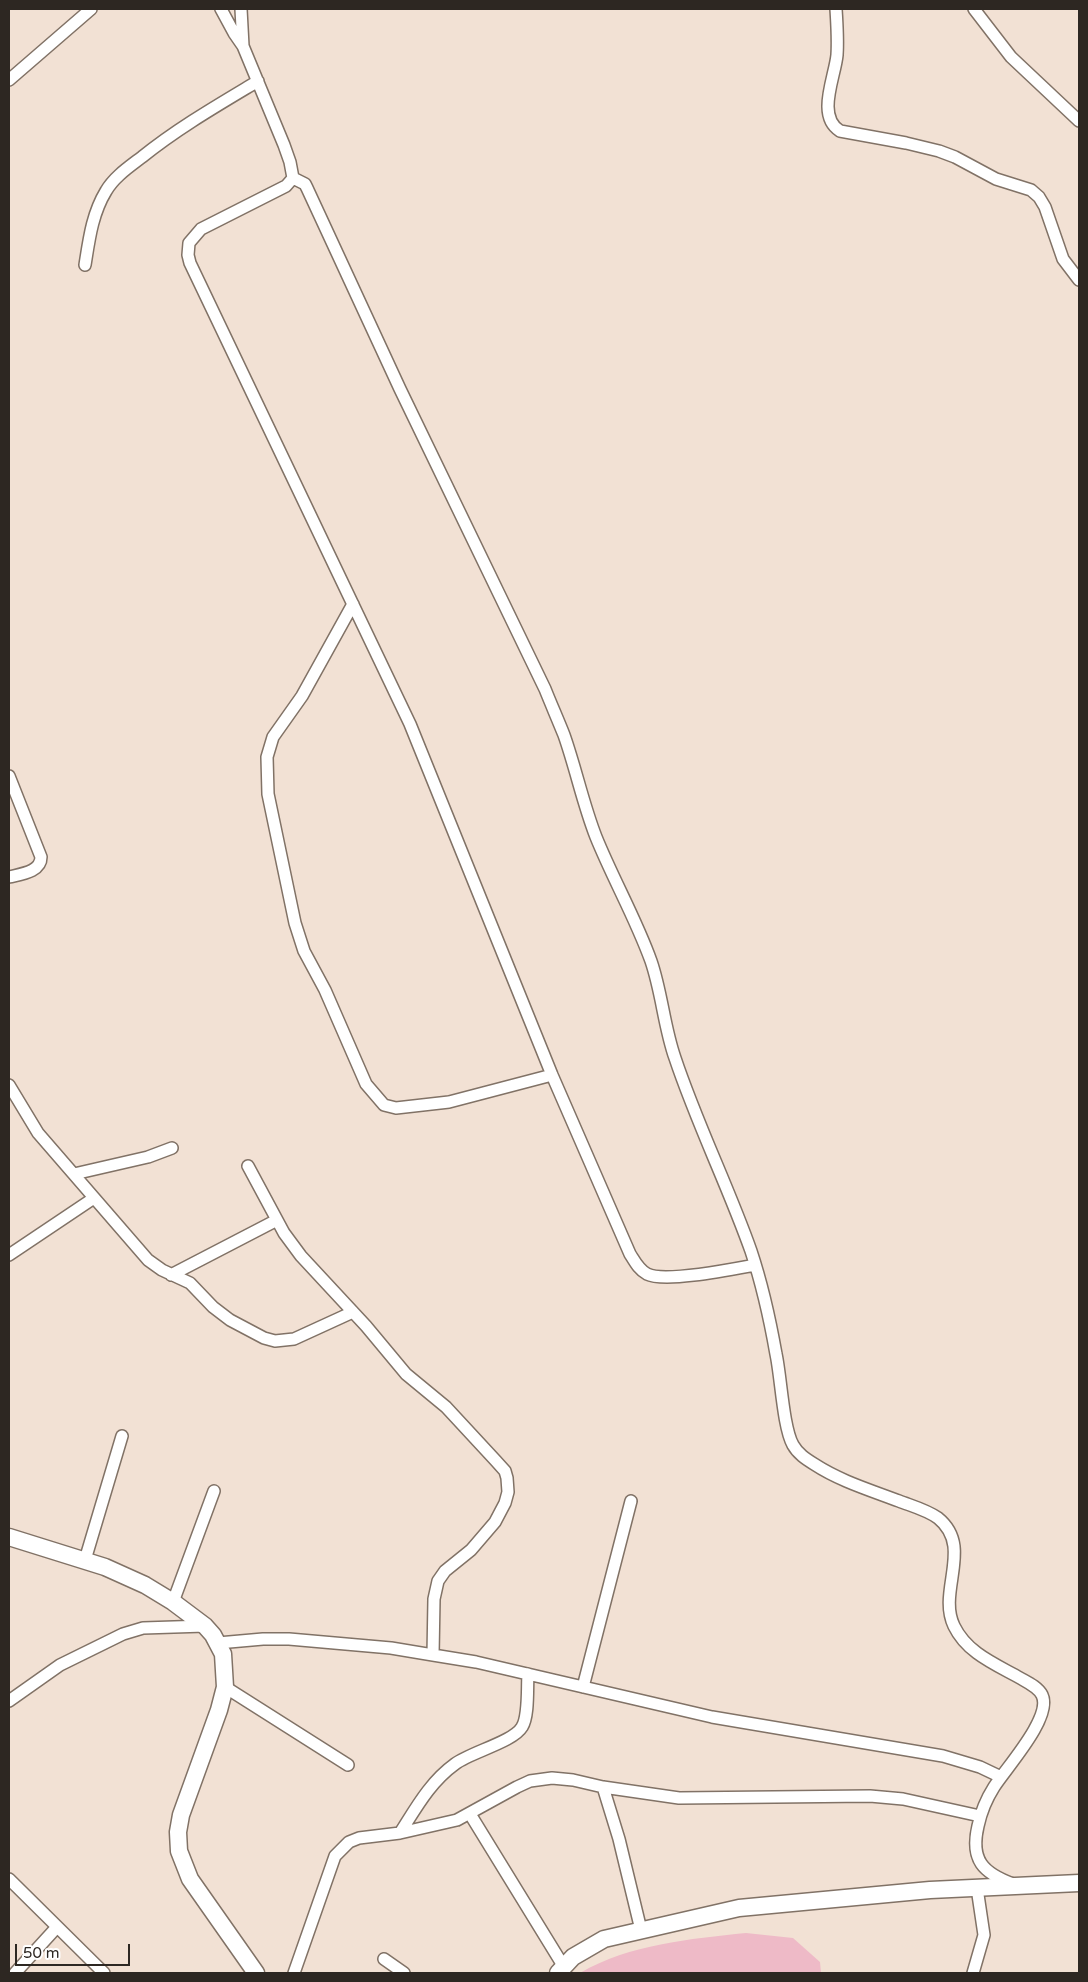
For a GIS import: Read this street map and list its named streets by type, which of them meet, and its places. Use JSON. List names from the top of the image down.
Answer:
{
  "scale_bar": "50 m"
}
